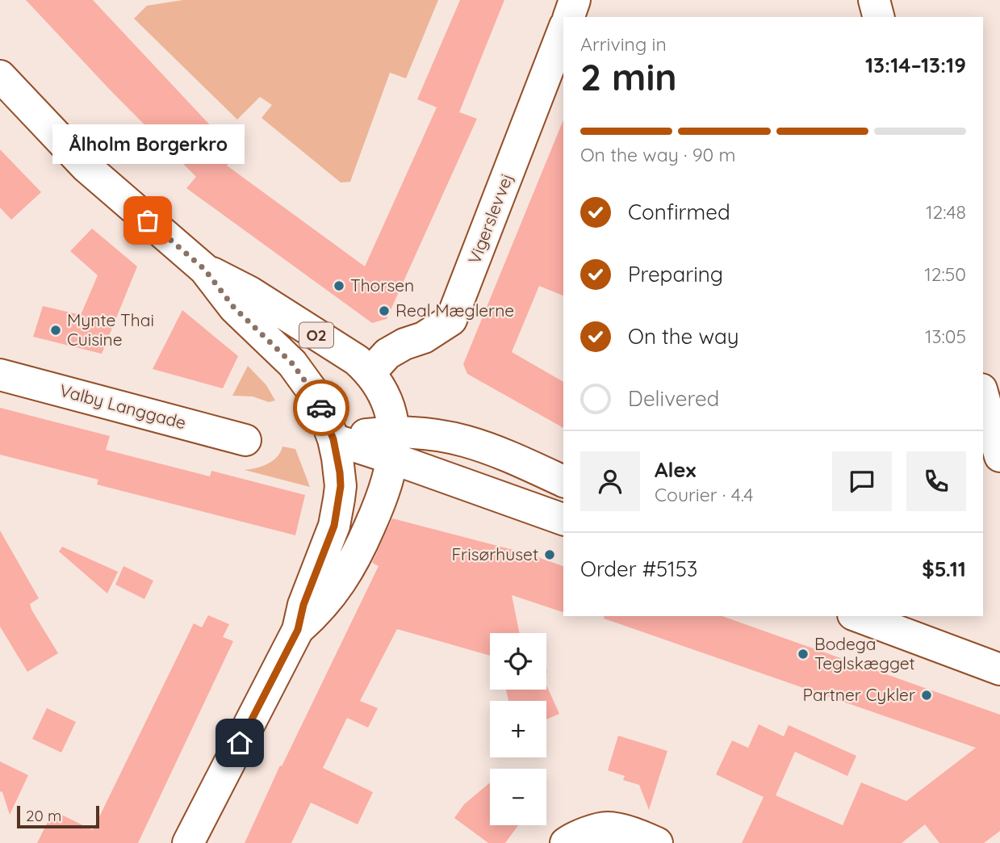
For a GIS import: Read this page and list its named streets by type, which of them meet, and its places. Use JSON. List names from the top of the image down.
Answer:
{
  "streets": {
    "street": ["Vigerslevvej", "O2", "Valby Langgade"]
  },
  "crossings": [
    ["Vigerslevvej", "O2"]
  ],
  "places": [
    "Ålholm Borgerkro",
    "Thorsen",
    "Real Mæglerne",
    "Mynte Thai Cuisine",
    "Frisørhuset",
    "Bodega Teglskægget",
    "Partner Cykler"
  ],
  "scale_bar": "20 m",
  "page": {
    "heading": ["2 min", "Arriving in", "13:14–13:19"],
    "panel": [
      "Alex",
      "Courier · 4.4",
      "Order #5153",
      "$5.11"
    ],
    "bar": "On the way · 90 m",
    "bubble": "Ålholm Borgerkro",
    "list": [
      ["Confirmed", "12:48"],
      ["Preparing", "12:50"],
      ["On the way", "13:05"],
      "Delivered"
    ],
    "map_buttons": ["+", "−"],
    "scale": "20 m"
  }
}
